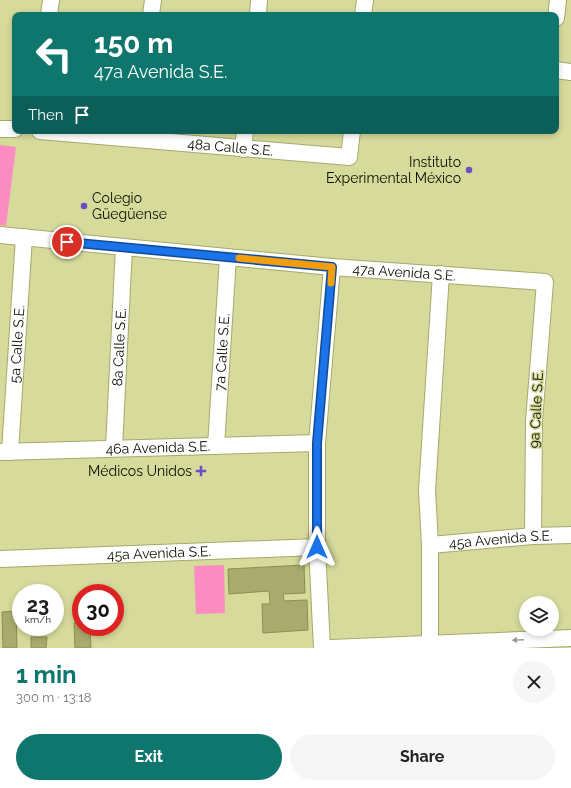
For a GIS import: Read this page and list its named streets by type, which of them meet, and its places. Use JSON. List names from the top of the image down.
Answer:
{
  "streets": {
    "street": [
      "48a Calle S.E.",
      "47a Avenida S.E.",
      "5a Calle S.E.",
      "8a Calle S.E.",
      "7a Calle S.E.",
      "9a Calle S.E.",
      "46a Avenida S.E.",
      "45a Avenida S.E."
    ]
  },
  "crossings": [
    ["47a Avenida S.E.", "5a Calle S.E."],
    ["47a Avenida S.E.", "8a Calle S.E."],
    ["47a Avenida S.E.", "7a Calle S.E."],
    ["47a Avenida S.E.", "9a Calle S.E."],
    ["5a Calle S.E.", "46a Avenida S.E."],
    ["8a Calle S.E.", "46a Avenida S.E."],
    ["7a Calle S.E.", "46a Avenida S.E."],
    ["9a Calle S.E.", "45a Avenida S.E."]
  ],
  "places": {
    "other": ["Instituto Experimental México", "Colegio Güegüense"],
    "health": ["Médicos Unidos"]
  },
  "page": {
    "turn": ["150 m", "47a Avenida S.E."],
    "then": "Then",
    "speed": "23 km/h",
    "limit": "30",
    "heading": ["1 min", "300 m · 13:18"],
    "buttons": ["Exit", "Share"]
  }
}
